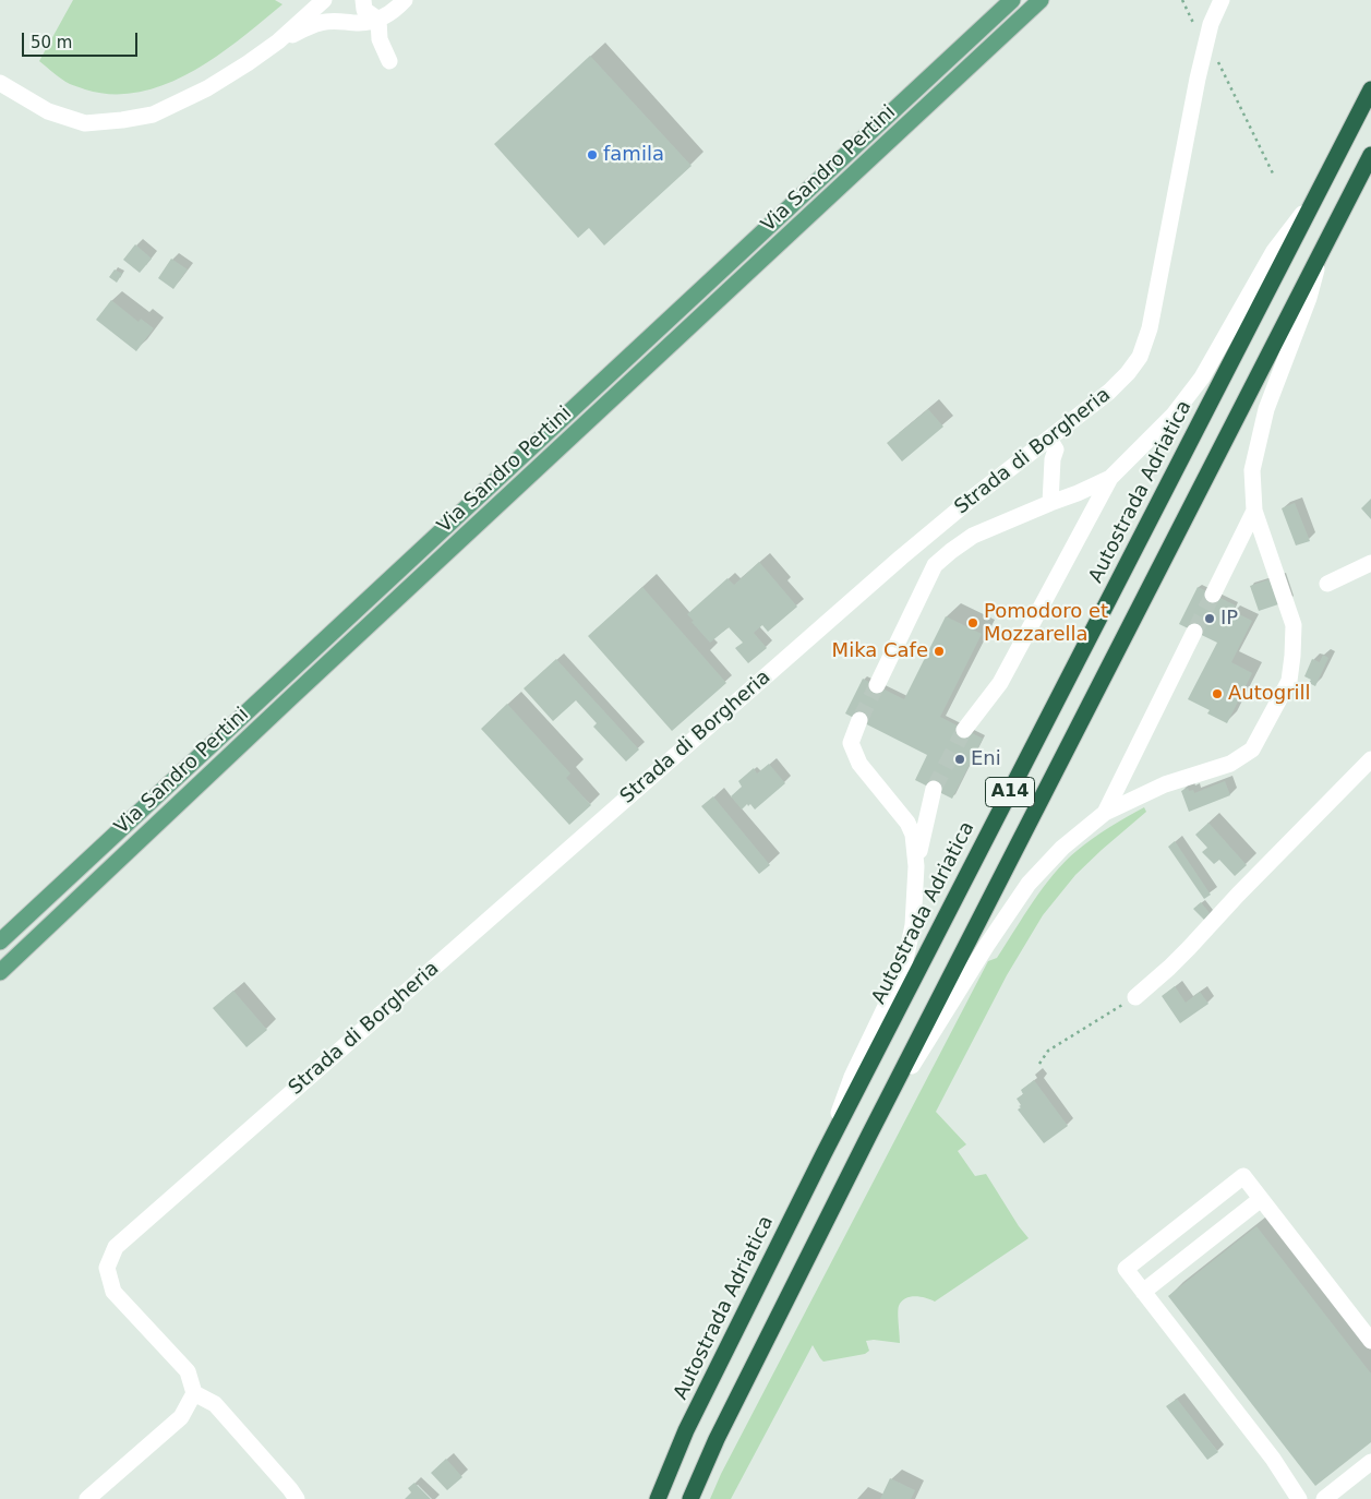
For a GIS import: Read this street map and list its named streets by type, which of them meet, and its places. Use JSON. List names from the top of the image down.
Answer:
{
  "streets": {
    "highway": ["Autostrada Adriatica", "A14"],
    "main road": ["Via Sandro Pertini"],
    "street": ["Strada di Borgheria"]
  },
  "places": [
    "famila",
    "IP",
    "Pomodoro et Mozzarella",
    "Mika Cafe",
    "Autogrill",
    "Eni"
  ],
  "scale_bar": "50 m"
}
